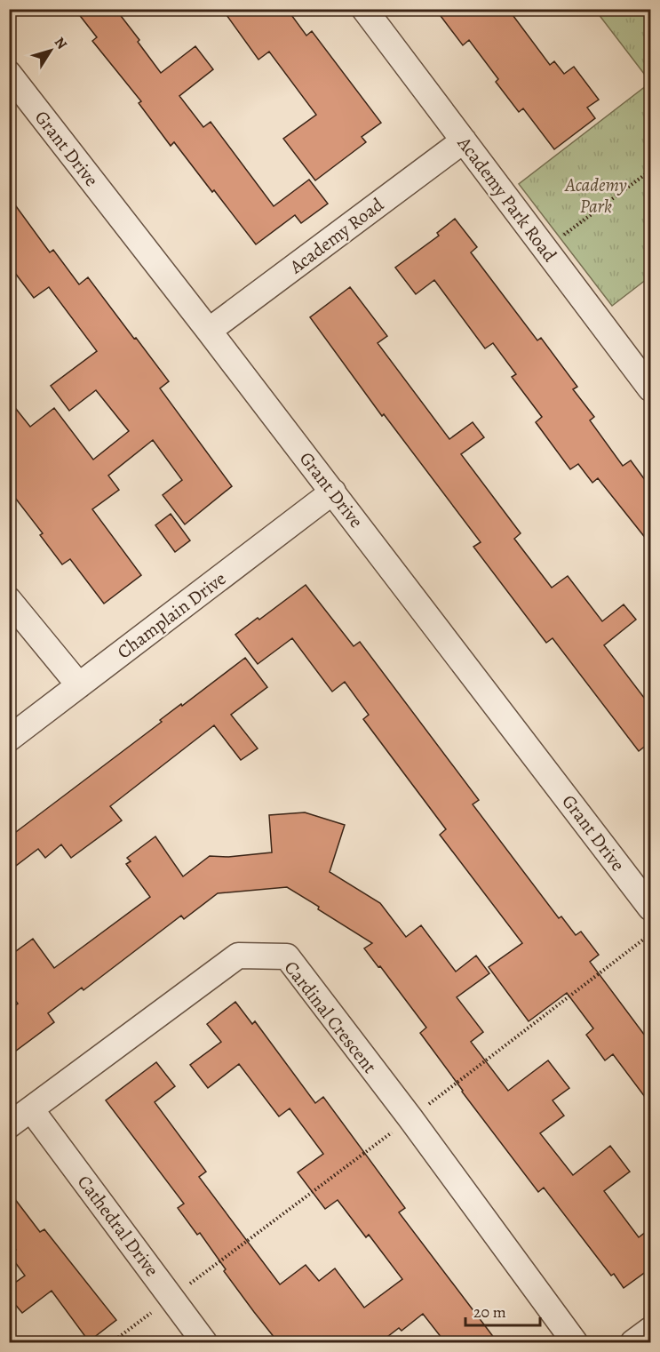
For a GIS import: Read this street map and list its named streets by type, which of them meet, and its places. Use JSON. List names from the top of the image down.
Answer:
{
  "streets": {
    "street": [
      "Grant Drive",
      "Academy Park Road",
      "Academy Road",
      "Champlain Drive",
      "Cardinal Crescent",
      "Cathedral Drive"
    ]
  },
  "crossings": [
    ["Grant Drive", "Academy Road"],
    ["Grant Drive", "Champlain Drive"],
    ["Academy Park Road", "Academy Road"],
    ["Cardinal Crescent", "Cathedral Drive"]
  ],
  "parks": ["Academy Park"],
  "scale_bar": "20 m",
  "north": "top right"
}
